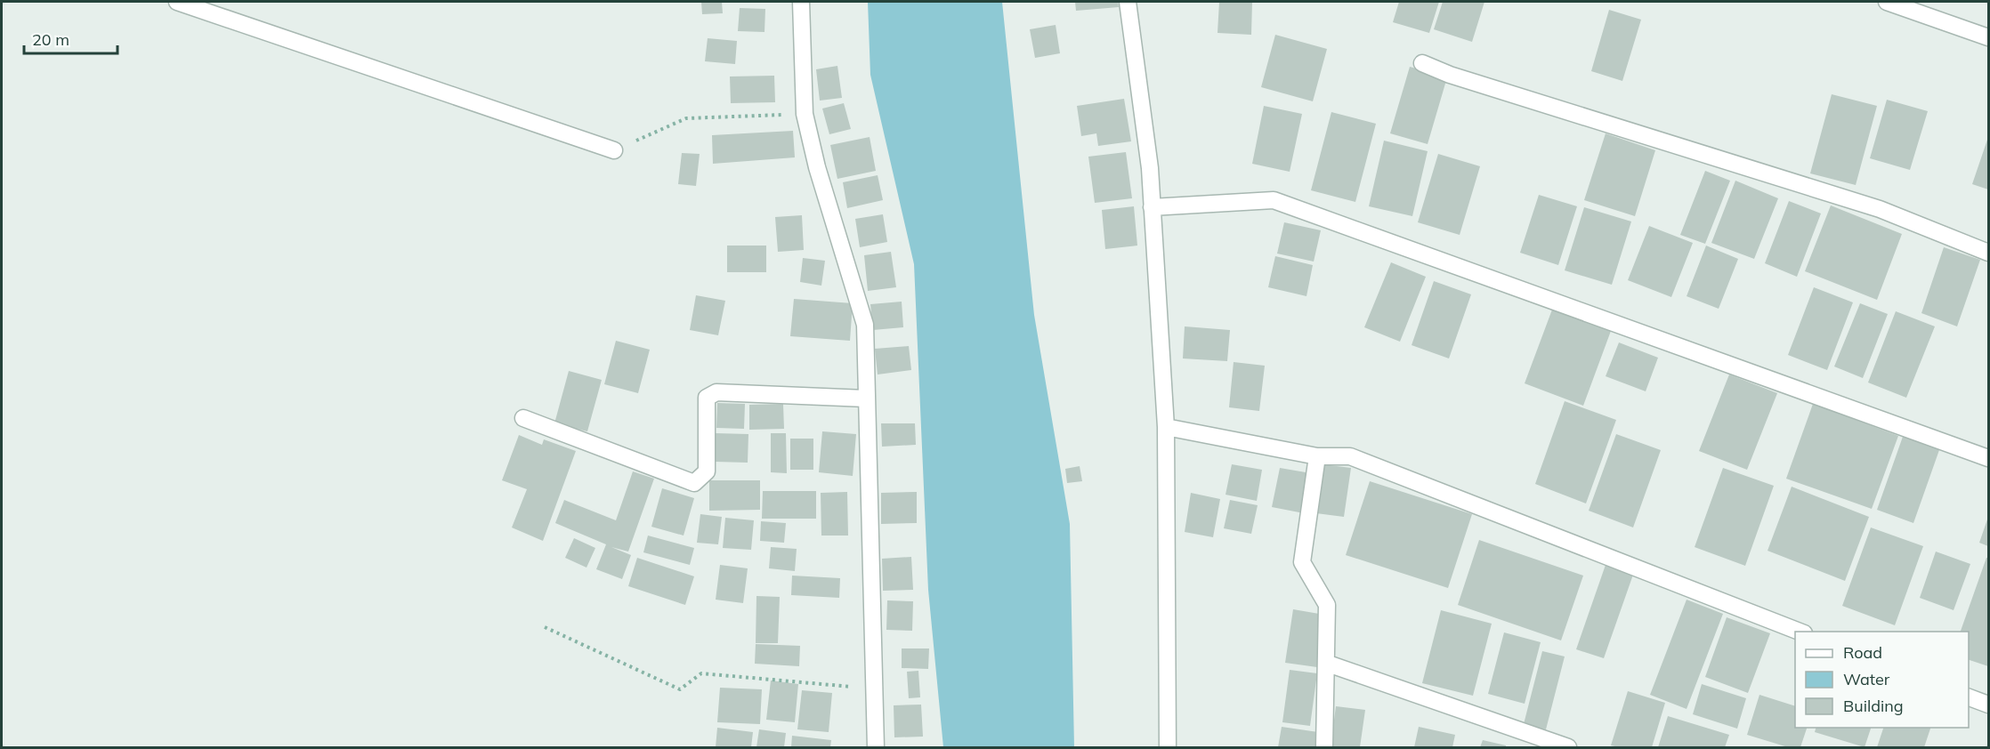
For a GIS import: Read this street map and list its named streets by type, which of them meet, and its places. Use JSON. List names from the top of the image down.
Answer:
{
  "legend": ["Road", "Water", "Building"],
  "scale_bar": "20 m"
}
